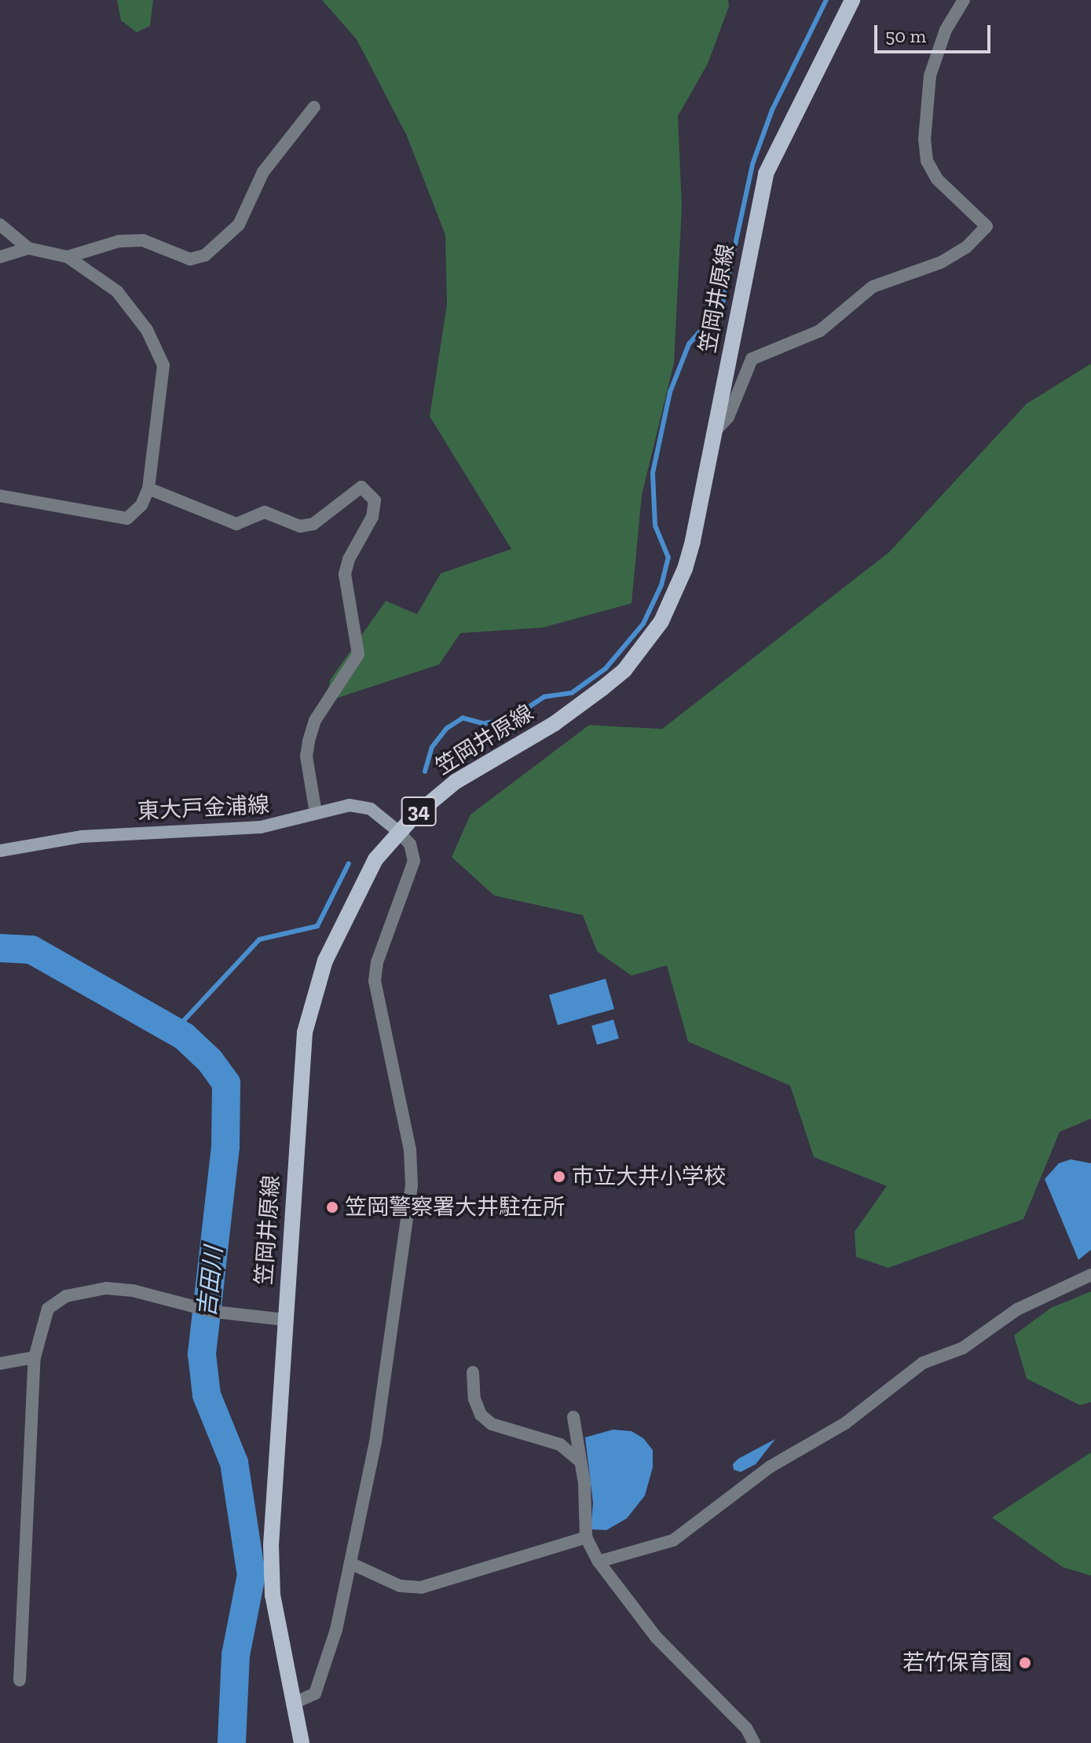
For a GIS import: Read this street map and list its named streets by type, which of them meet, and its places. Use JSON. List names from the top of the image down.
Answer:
{
  "streets": {
    "main road": ["笠岡井原線", "東大戸金浦線", "34"]
  },
  "crossings": [
    ["笠岡井原線", "東大戸金浦線"]
  ],
  "water": ["吉田川"],
  "places": ["市立大井小学校", "笠岡警察署大井駐在所", "若竹保育園"],
  "scale_bar": "50 m"
}
